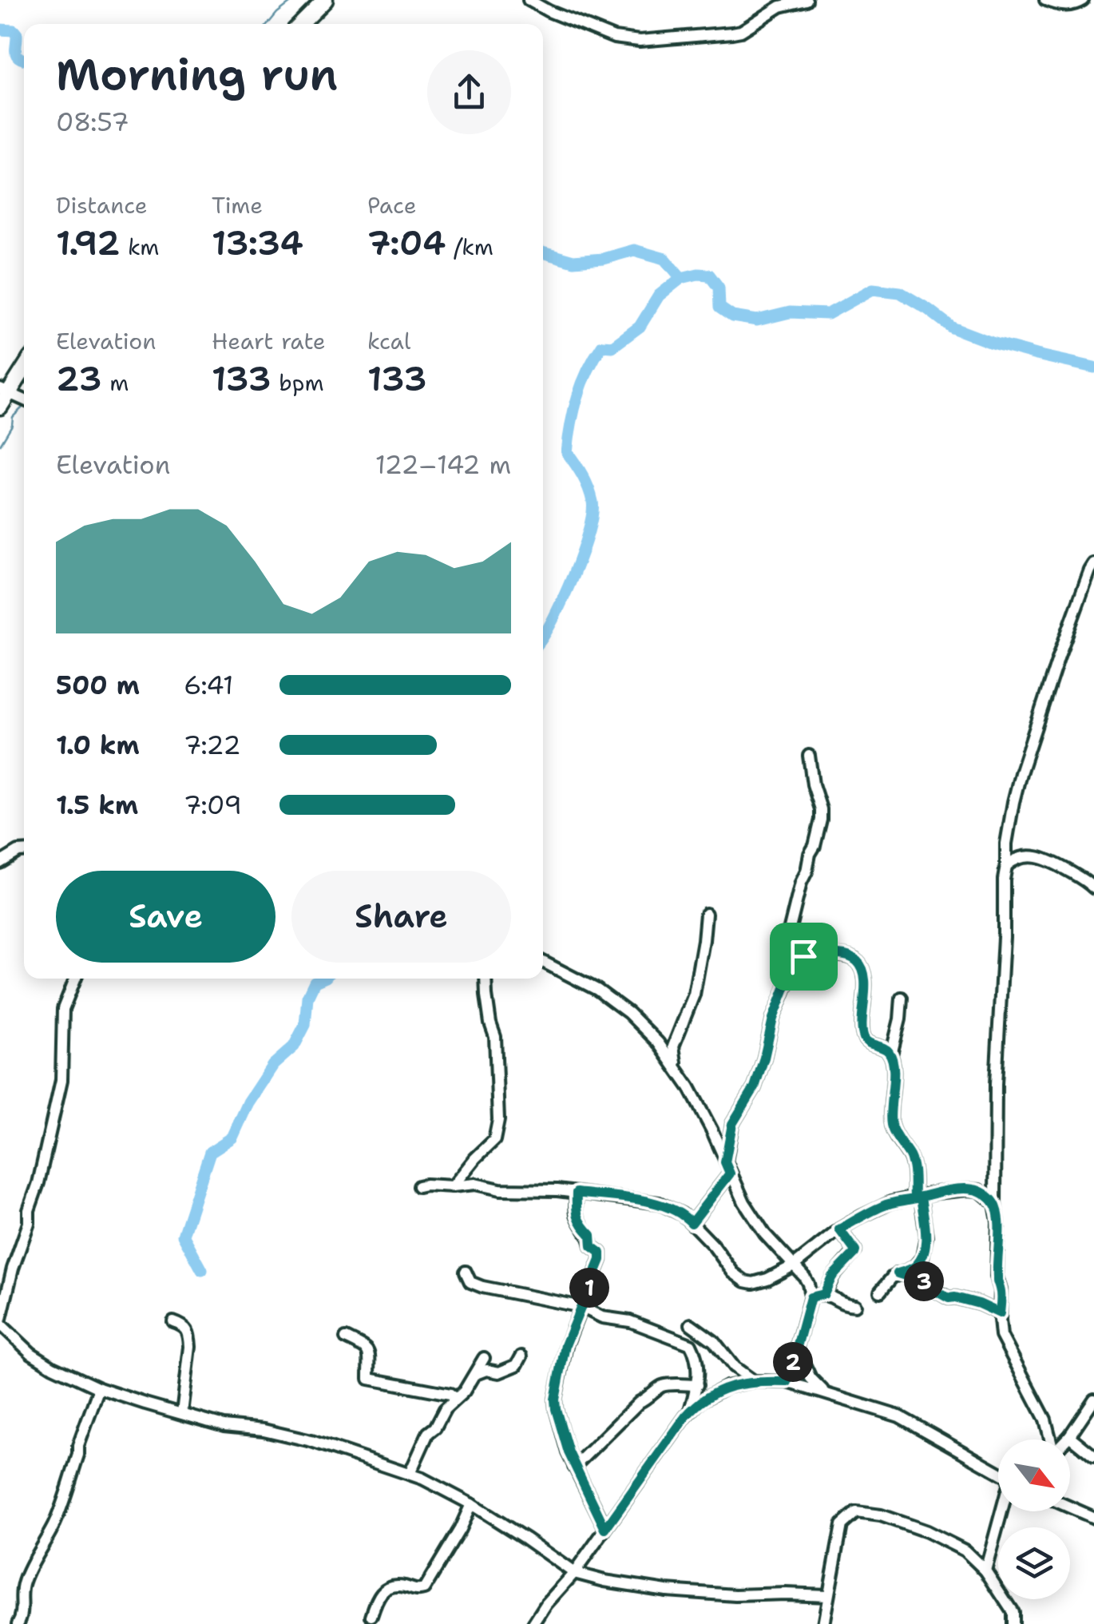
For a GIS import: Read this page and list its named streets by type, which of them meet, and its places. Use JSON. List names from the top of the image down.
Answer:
{
  "north": "bottom right",
  "page": {
    "heading": ["Morning run", "08:57"],
    "stats": [
      ["Distance", "1.92 km"],
      ["Time", "13:34"],
      ["Pace", "7:04 /km"],
      ["Elevation", "23 m"],
      ["Heart rate", "133 bpm"],
      ["kcal", "133"]
    ],
    "chart": ["Elevation", "122–142 m"],
    "list": [
      {
        "name": "500 m",
        "note": "6:41"
      },
      {
        "name": "1.0 km",
        "note": "7:22"
      },
      {
        "name": "1.5 km",
        "note": "7:09"
      }
    ],
    "buttons": ["Save", "Share"],
    "pins": ["3", "1", "2"]
  }
}
